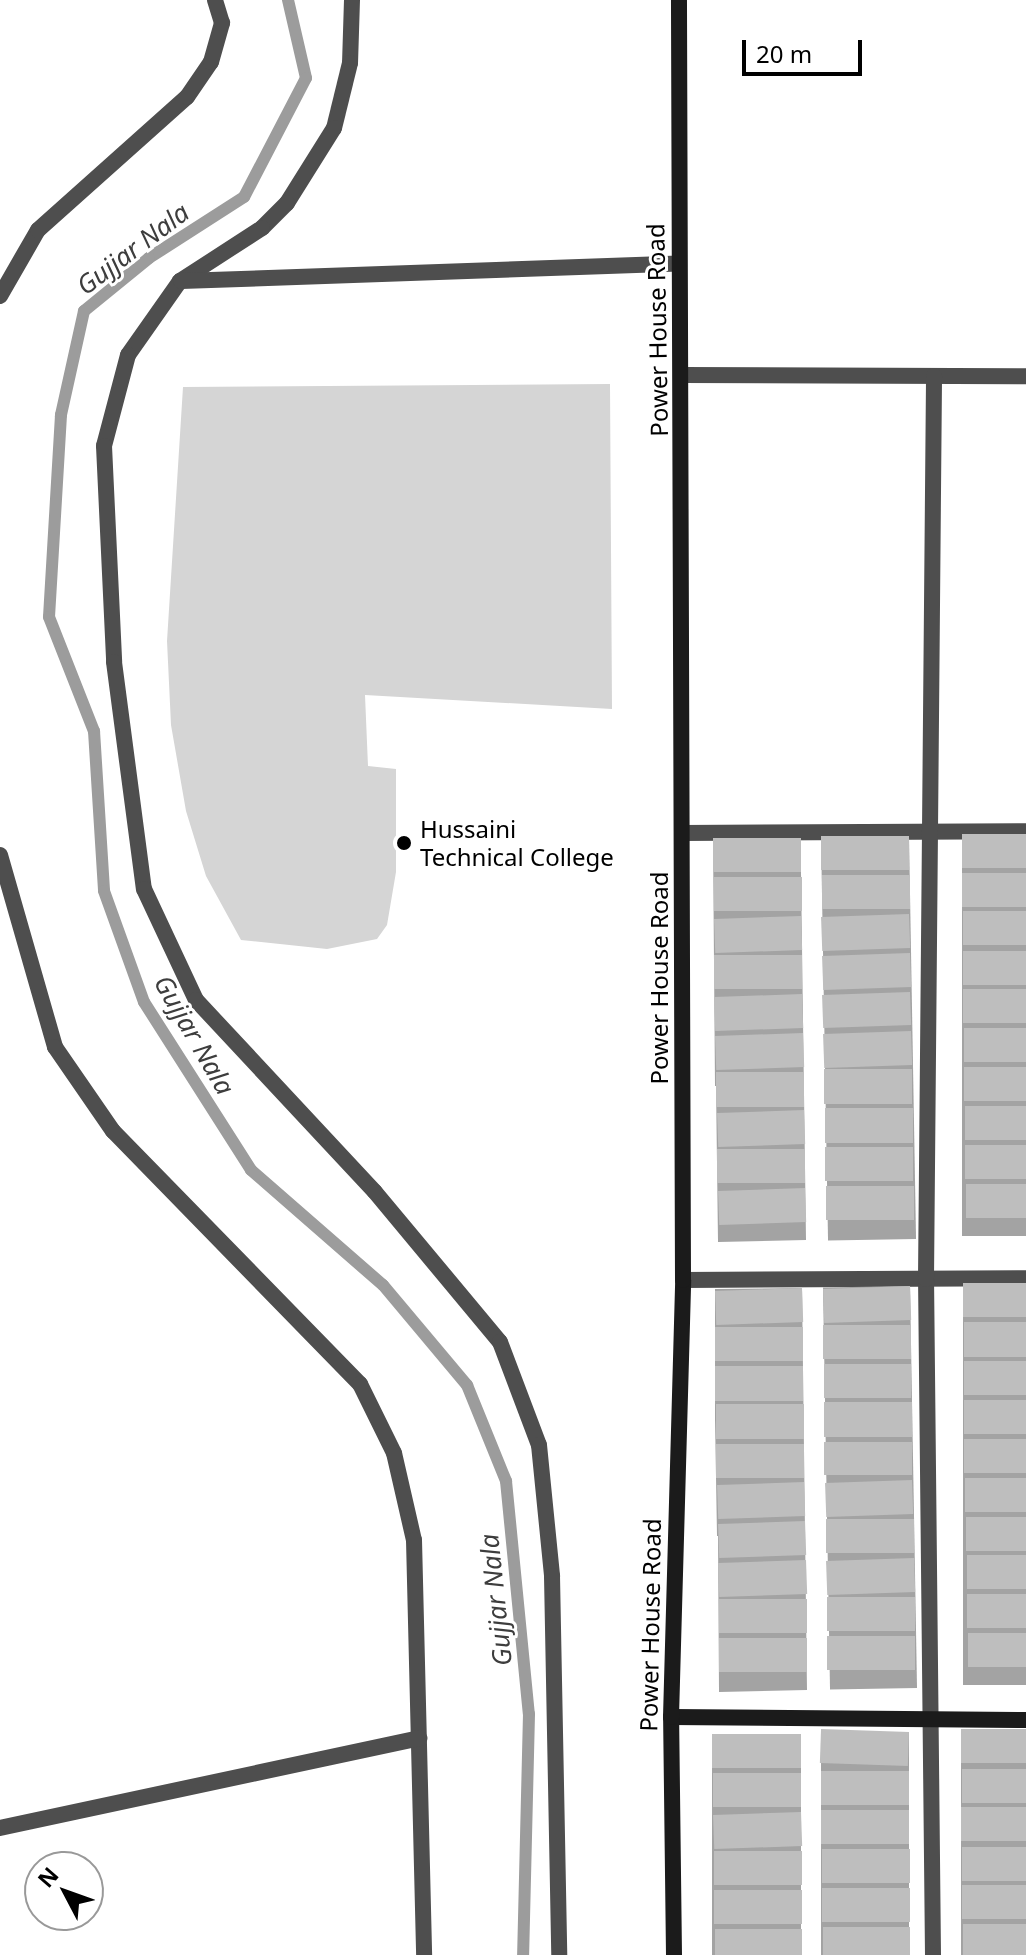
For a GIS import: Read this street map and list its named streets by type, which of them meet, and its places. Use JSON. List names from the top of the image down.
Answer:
{
  "streets": {
    "street": ["Power House Road"]
  },
  "water": ["Gujjar Nala"],
  "places": ["Hussaini Technical College"],
  "scale_bar": "20 m",
  "north": "top left"
}
